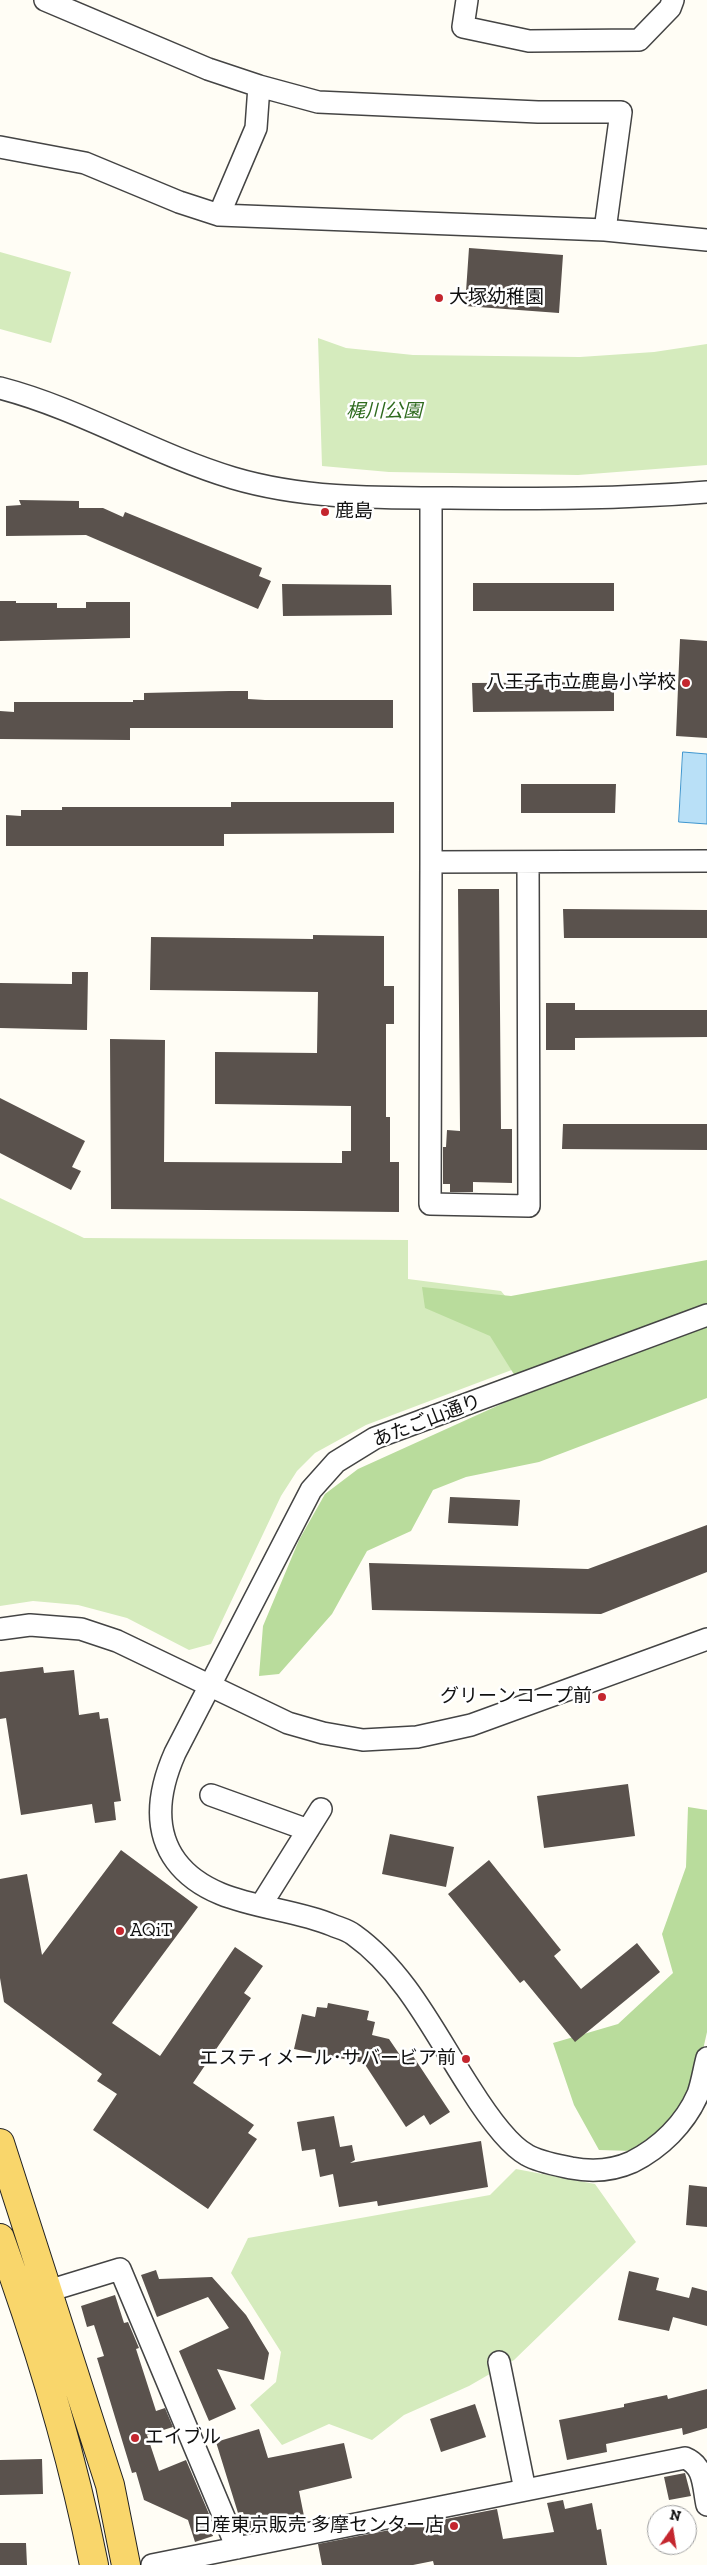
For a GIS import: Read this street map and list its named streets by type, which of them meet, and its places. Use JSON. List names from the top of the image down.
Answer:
{
  "streets": {
    "street": ["あたご山通り"]
  },
  "parks": ["梶川公園"],
  "places": [
    "大塚幼稚園",
    "鹿島",
    "八王子市立鹿島小学校",
    "グリーンコープ前",
    "AQiT",
    "エスティメール･サバービア前",
    "エイブル",
    "日産東京販売 多摩センター店"
  ],
  "north": "top"
}
